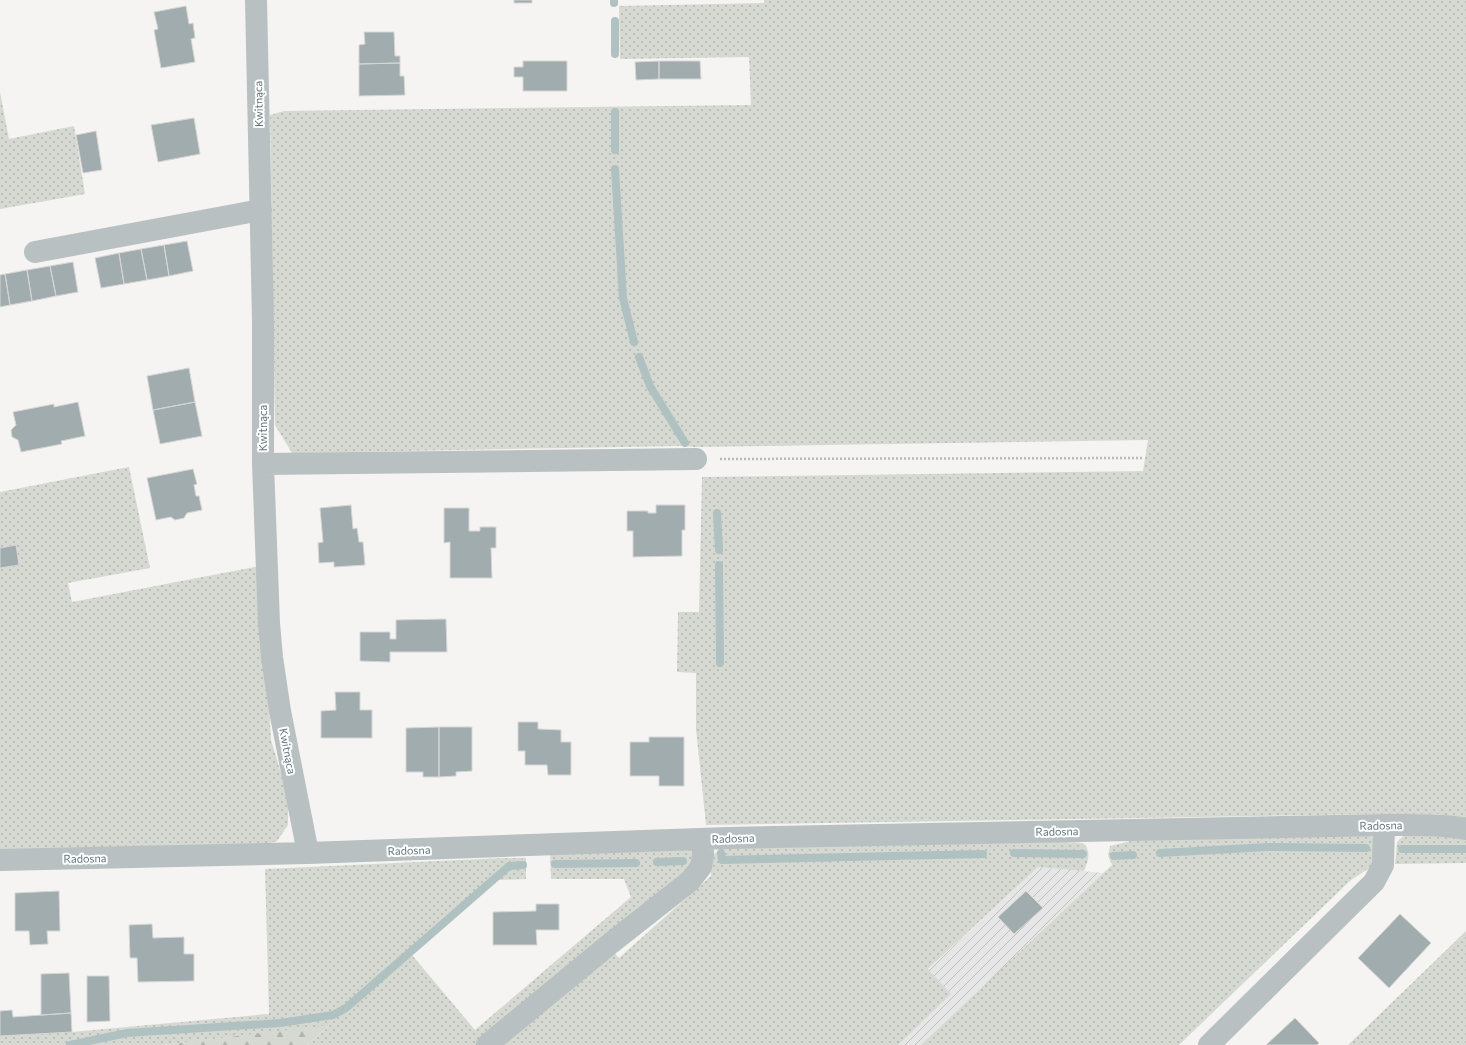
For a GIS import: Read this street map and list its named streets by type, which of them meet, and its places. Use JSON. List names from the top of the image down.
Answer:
{
  "streets": {
    "street": ["Kwitnąca", "Radosna"]
  },
  "crossings": [
    ["Kwitnąca", "Radosna"]
  ]
}
